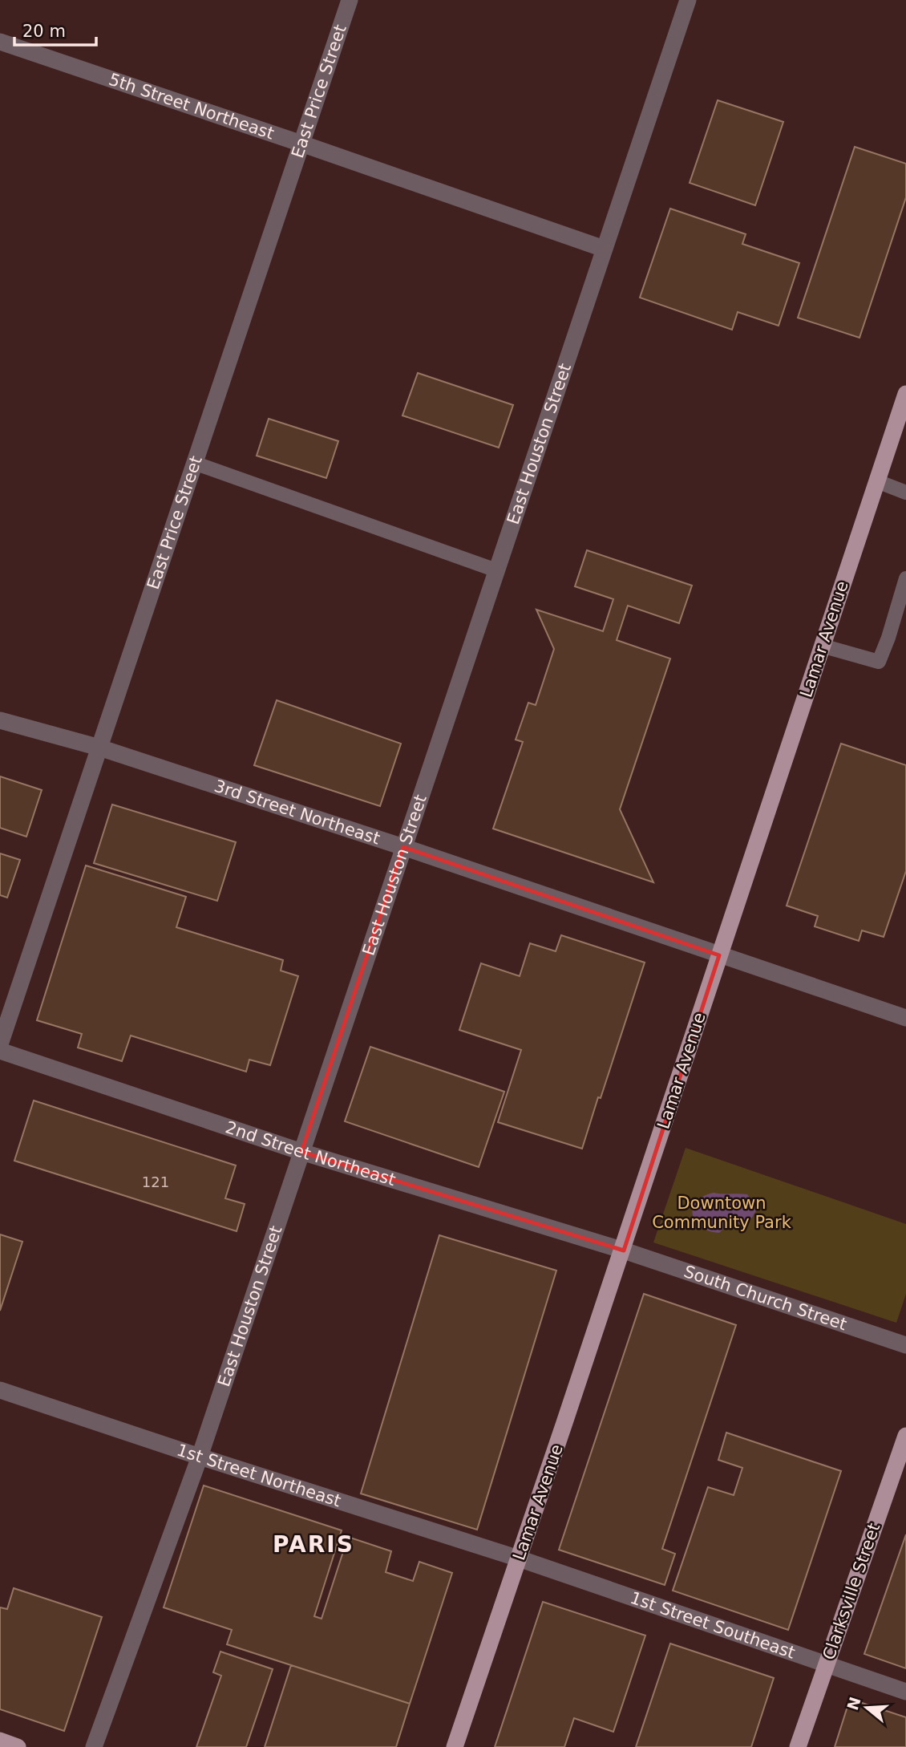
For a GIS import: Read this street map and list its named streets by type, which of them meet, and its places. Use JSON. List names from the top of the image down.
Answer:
{
  "streets": {
    "main road": ["Lamar Avenue", "Clarksville Street"],
    "street": [
      "East Price Street",
      "5th Street Northeast",
      "East Houston Street",
      "3rd Street Northeast",
      "2nd Street Northeast",
      "South Church Street",
      "1st Street Northeast",
      "1st Street Southeast"
    ]
  },
  "crossings": [
    ["East Price Street", "5th Street Northeast"],
    ["East Price Street", "3rd Street Northeast"],
    ["5th Street Northeast", "East Houston Street"],
    ["East Houston Street", "3rd Street Northeast"],
    ["East Houston Street", "2nd Street Northeast"],
    ["East Houston Street", "1st Street Northeast"],
    ["Lamar Avenue", "3rd Street Northeast"],
    ["Lamar Avenue", "2nd Street Northeast"],
    ["Lamar Avenue", "South Church Street"],
    ["Lamar Avenue", "1st Street Northeast"],
    ["Lamar Avenue", "1st Street Southeast"],
    ["2nd Street Northeast", "South Church Street"],
    ["1st Street Northeast", "1st Street Southeast"],
    ["Clarksville Street", "1st Street Southeast"]
  ],
  "districts": ["PARIS"],
  "parks": ["Downtown Community Park"],
  "house_numbers": ["121"],
  "scale_bar": "20 m",
  "north": "left"
}
